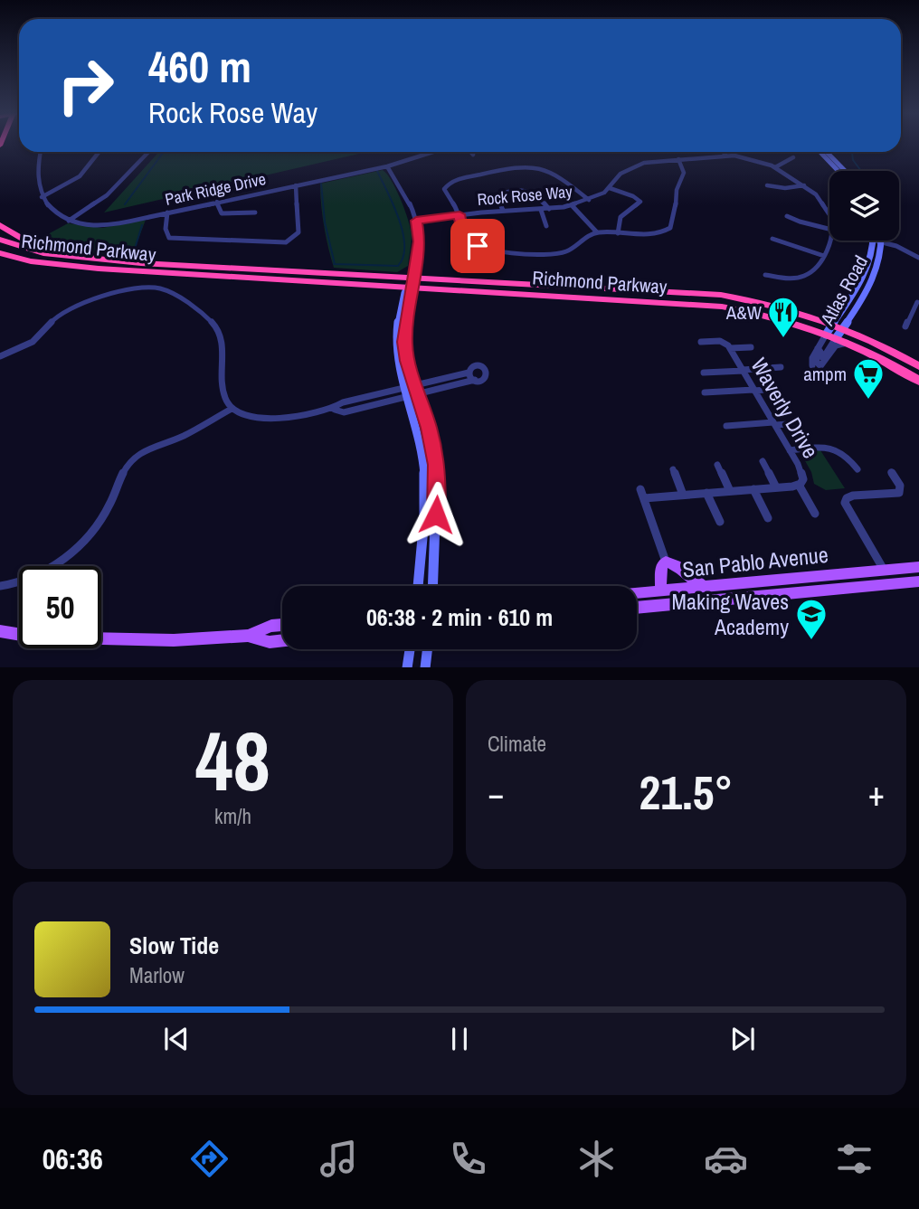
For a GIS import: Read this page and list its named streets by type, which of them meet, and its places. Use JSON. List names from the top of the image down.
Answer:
{
  "streets": {
    "highway": ["Richmond Parkway"],
    "main road": ["Atlas Road", "San Pablo Avenue"],
    "street": ["Park Ridge Drive", "Rock Rose Way", "Waverly Drive"]
  },
  "crossings": [
    ["Richmond Parkway", "Atlas Road"]
  ],
  "places": {
    "restaurant": ["A&W"],
    "supermarket": ["ampm"],
    "school or university": ["Making Waves Academy"]
  },
  "page": {
    "turn": ["460 m", "Rock Rose Way"],
    "limit": "50",
    "trip": "06:38 · 2 min · 610 m",
    "tile": [
      ["48", "km/h"],
      "Climate"
    ],
    "heat": ["−", "21.5°", "+"],
    "song": ["Slow Tide", "Marlow"],
    "tabs": "06:36"
  }
}
